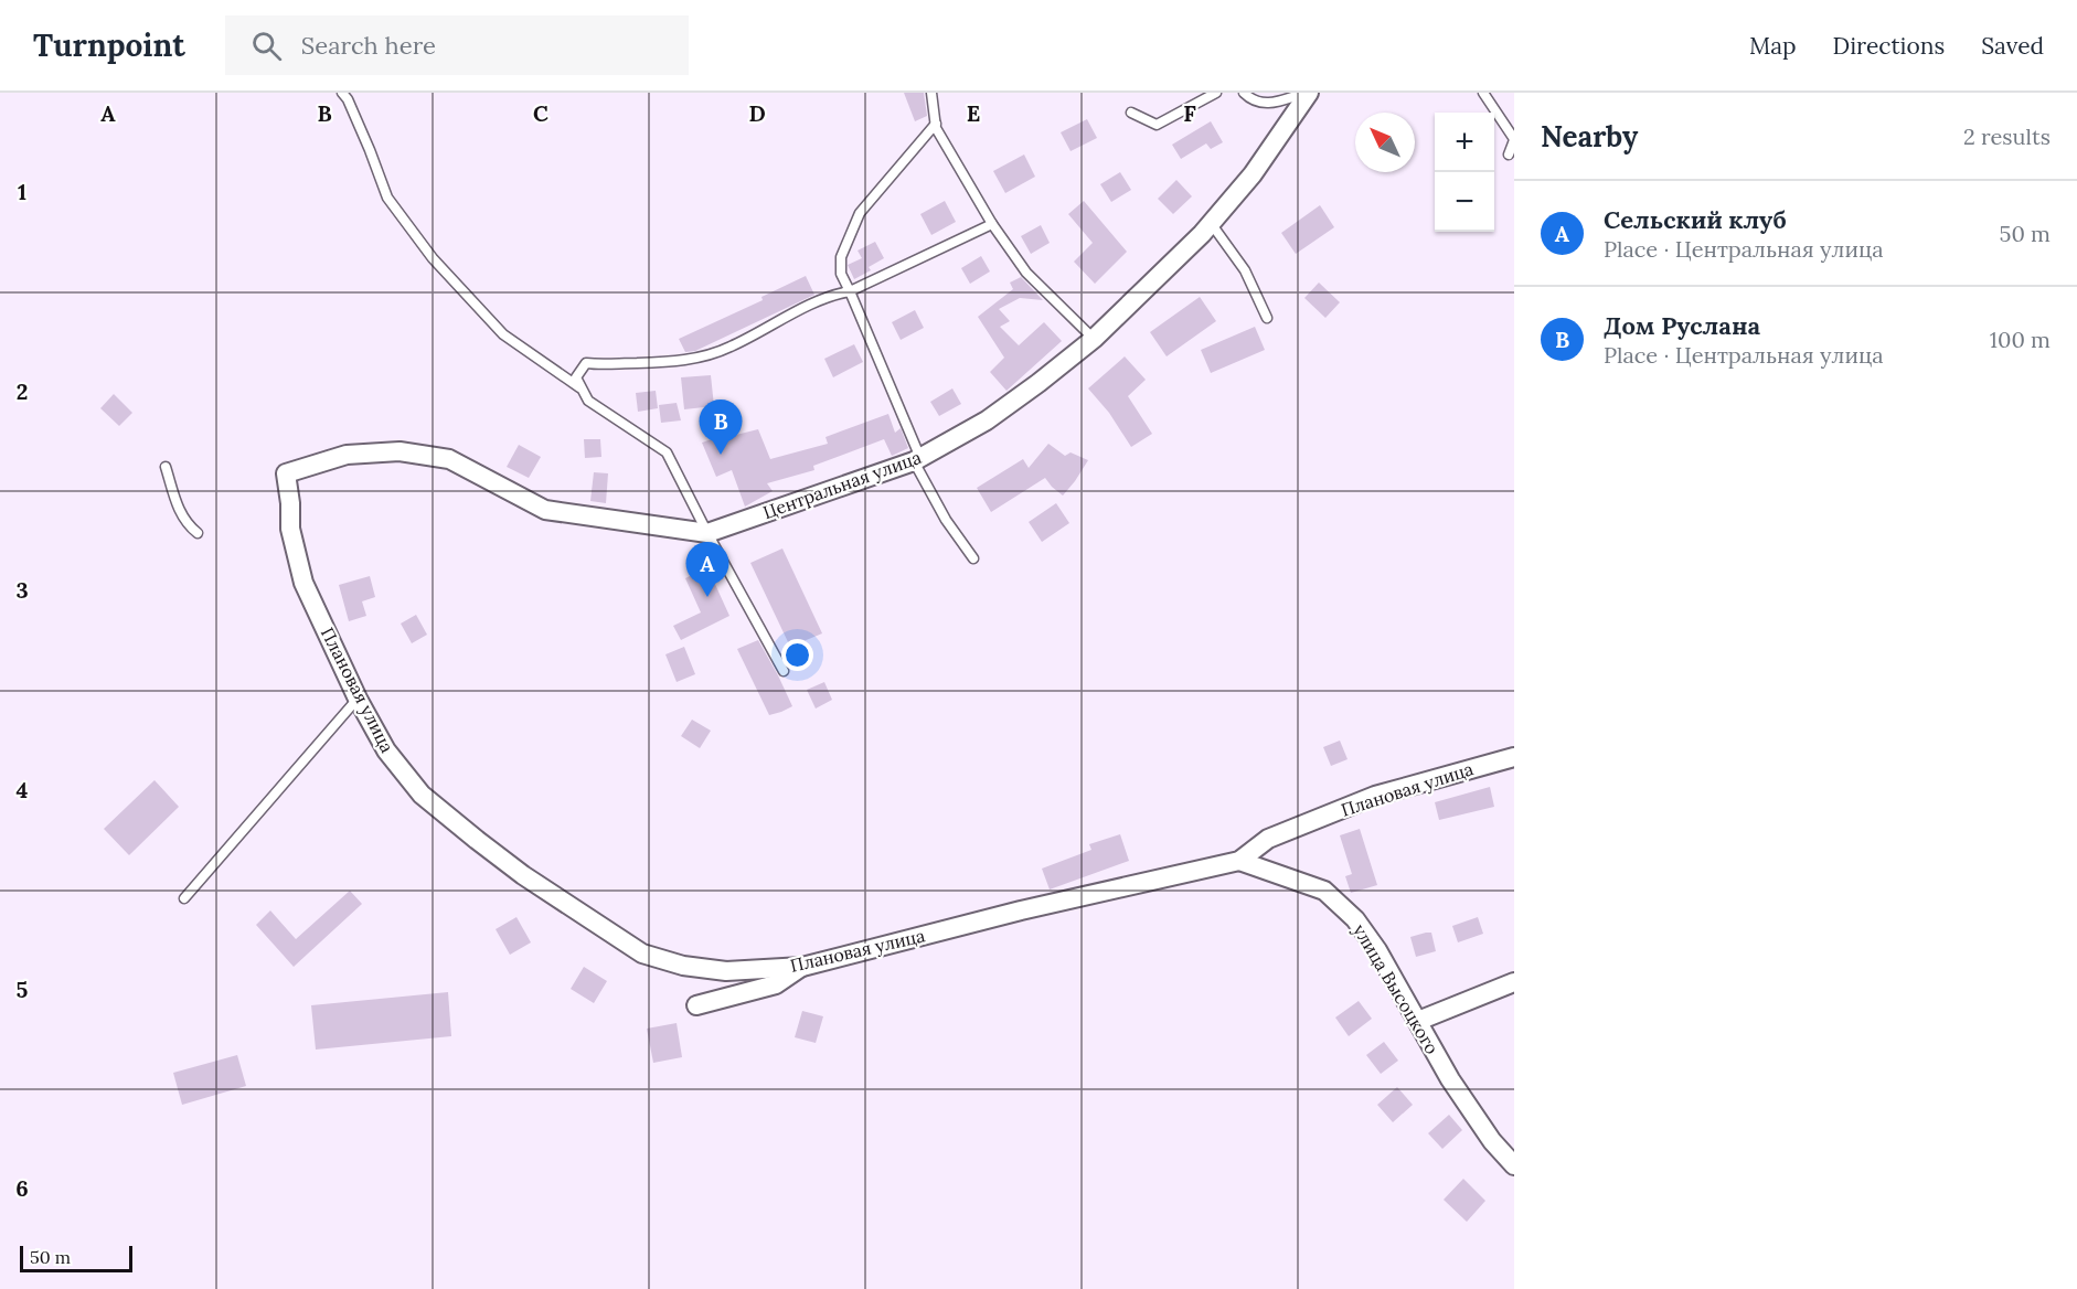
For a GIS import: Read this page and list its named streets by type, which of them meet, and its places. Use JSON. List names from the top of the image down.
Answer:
{
  "streets": {
    "street": ["Центральная улица", "Плановая улица", "улица Высоцкого"]
  },
  "crossings": [
    ["Центральная улица", "Плановая улица"],
    ["Плановая улица", "улица Высоцкого"]
  ],
  "scale_bar": "50 m",
  "north": "top left",
  "page": {
    "header": "Turnpoint",
    "search": "Search here",
    "nav": ["Map", "Directions", "Saved"],
    "heading": ["Nearby", "2 results"],
    "map_buttons": ["+", "−"],
    "list": [
      {
        "mark": "A",
        "name": "Сельский клуб",
        "note": "Place · Центральная улица",
        "value": "50 m"
      },
      {
        "mark": "B",
        "name": "Дом Руслана",
        "note": "Place · Центральная улица",
        "value": "100 m"
      }
    ],
    "pins": ["B", "A"],
    "scale": "50 m"
  },
  "grid": {
    "columns": [
      "A",
      "B",
      "C",
      "D",
      "E",
      "F"
    ],
    "rows": [
      "1",
      "2",
      "3",
      "4",
      "5",
      "6"
    ]
  }
}
